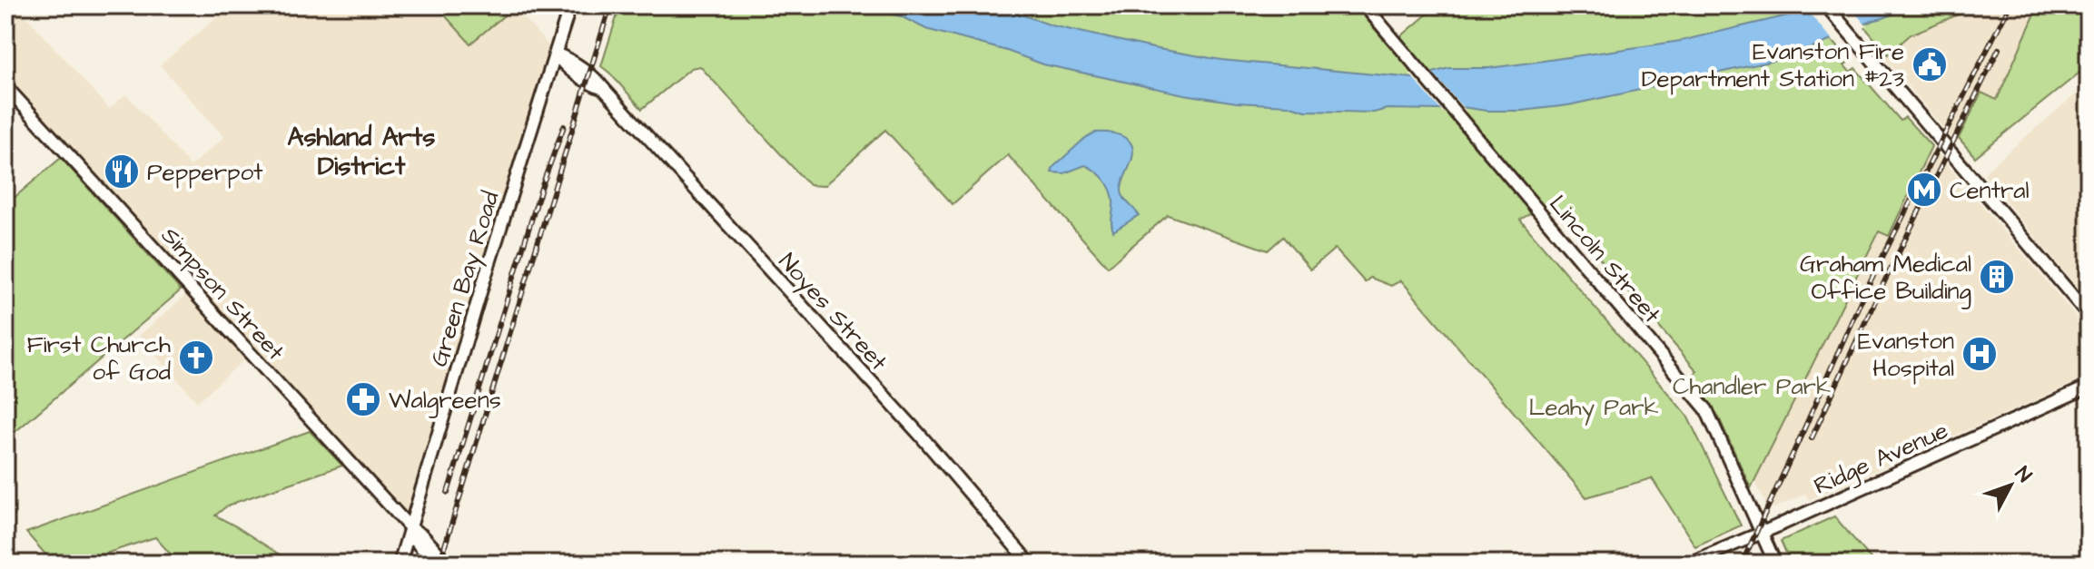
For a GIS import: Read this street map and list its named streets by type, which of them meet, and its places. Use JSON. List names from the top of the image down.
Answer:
{
  "streets": {
    "street": [
      "Lincoln Street",
      "Green Bay Road",
      "Simpson Street",
      "Noyes Street",
      "Ridge Avenue"
    ]
  },
  "crossings": [
    ["Lincoln Street", "Ridge Avenue"],
    ["Green Bay Road", "Simpson Street"],
    ["Green Bay Road", "Noyes Street"]
  ],
  "districts": ["Ashland Arts District"],
  "parks": ["Chandler Park", "Leahy Park"],
  "places": {
    "public building": ["Evanston Fire Department Station #23"],
    "restaurant": ["Pepperpot"],
    "metro station": ["Central"],
    "building": ["Graham Medical Office Building"],
    "hospital": ["Evanston Hospital"],
    "church": ["First Church of God"],
    "pharmacy": ["Walgreens"]
  },
  "north": "top right"
}
